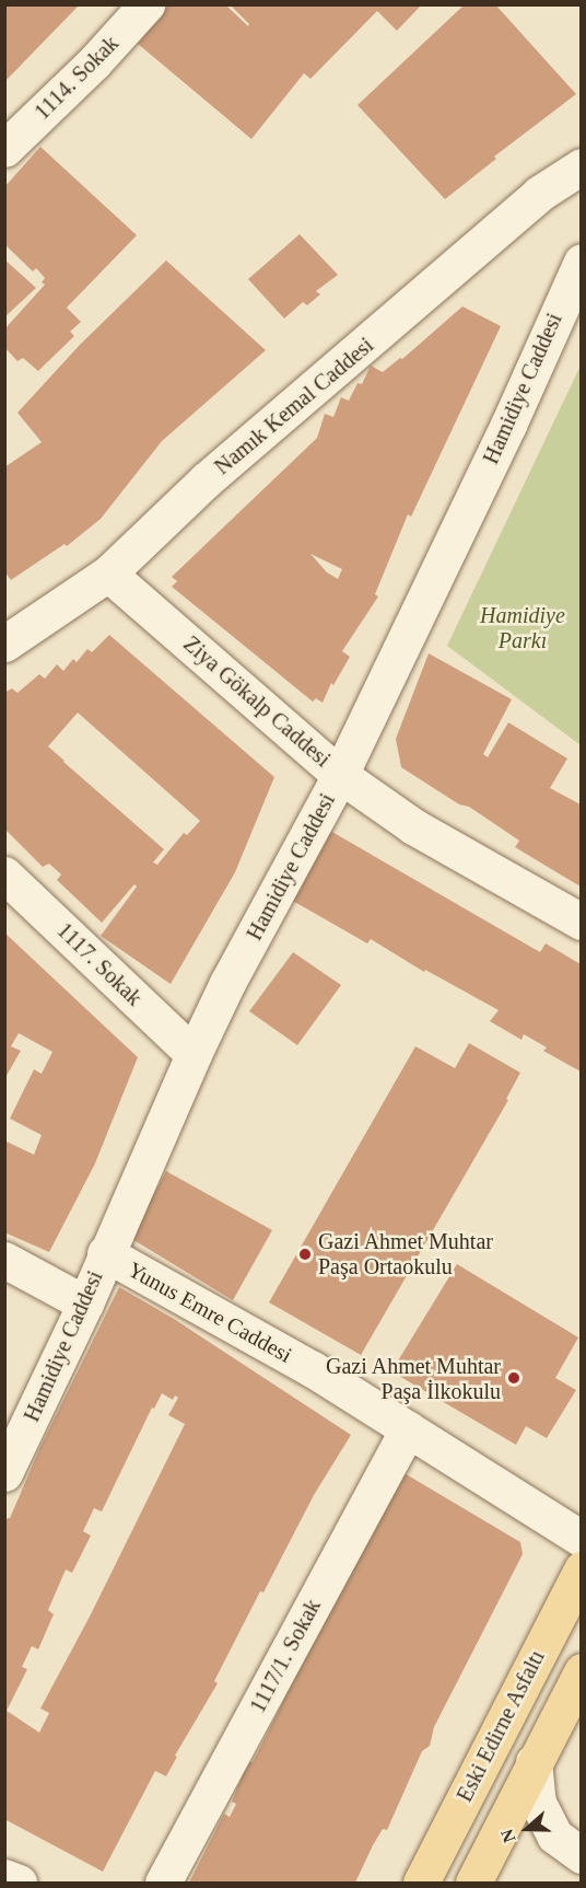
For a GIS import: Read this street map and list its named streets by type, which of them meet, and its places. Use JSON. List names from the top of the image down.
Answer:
{
  "streets": {
    "main road": ["Eski Edirne Asfaltı"],
    "street": [
      "1114. Sokak",
      "Hamidiye Caddesi",
      "Namık Kemal Caddesi",
      "Ziya Gökalp Caddesi",
      "1117. Sokak",
      "Yunus Emre Caddesi",
      "1117/1. Sokak"
    ]
  },
  "crossings": [
    ["Hamidiye Caddesi", "Ziya Gökalp Caddesi"],
    ["Hamidiye Caddesi", "1117. Sokak"],
    ["Hamidiye Caddesi", "Yunus Emre Caddesi"],
    ["Namık Kemal Caddesi", "Ziya Gökalp Caddesi"],
    ["Yunus Emre Caddesi", "1117/1. Sokak"]
  ],
  "parks": ["Hamidiye Parkı"],
  "places": ["Gazi Ahmet Muhtar Paşa Ortaokulu", "Gazi Ahmet Muhtar Paşa İlkokulu"],
  "north": "left"
}
